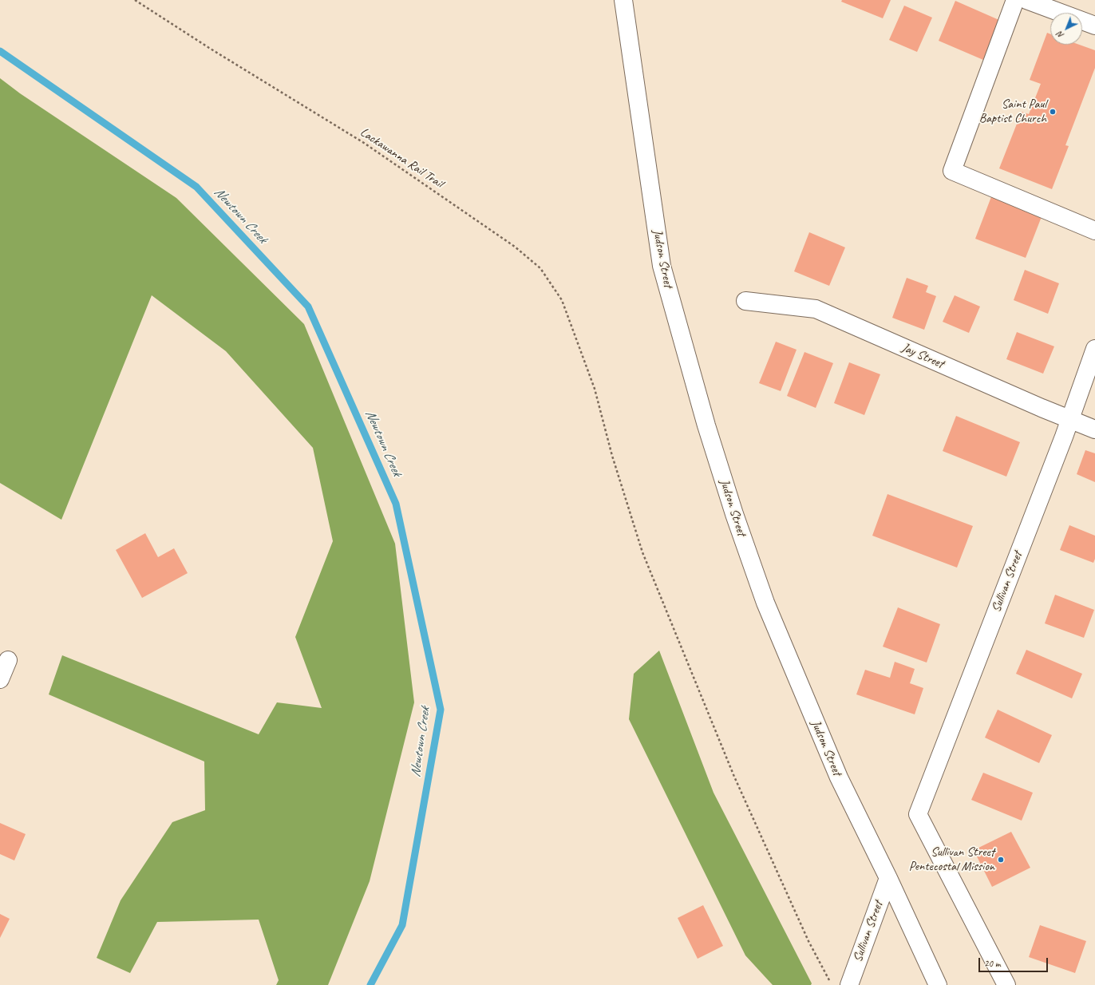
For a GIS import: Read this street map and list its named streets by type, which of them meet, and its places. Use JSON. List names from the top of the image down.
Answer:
{
  "streets": {
    "street": ["Judson Street", "Jay Street", "Sullivan Street"],
    "path": ["Lackawanna Rail Trail"]
  },
  "crossings": [
    ["Judson Street", "Sullivan Street"],
    ["Jay Street", "Sullivan Street"]
  ],
  "water": ["Newtown Creek"],
  "places": ["Saint Paul Baptist Church", "Sullivan Street Pentecostal Mission"],
  "scale_bar": "20 m",
  "north": "bottom left"
}
